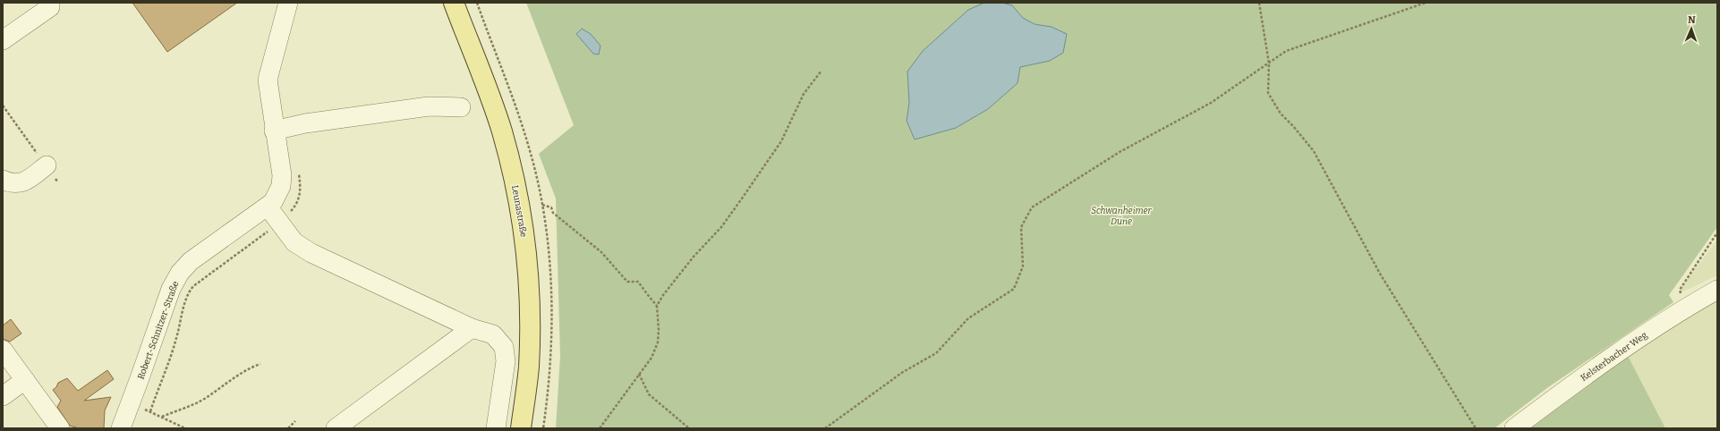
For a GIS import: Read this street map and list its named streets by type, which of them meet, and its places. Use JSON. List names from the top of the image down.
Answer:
{
  "streets": {
    "main road": ["Leunastraße"],
    "street": ["Robert-Schnitzer-Straße", "Kelsterbacher Weg"]
  },
  "parks": ["Schwanheimer Düne"],
  "north": "top"
}
